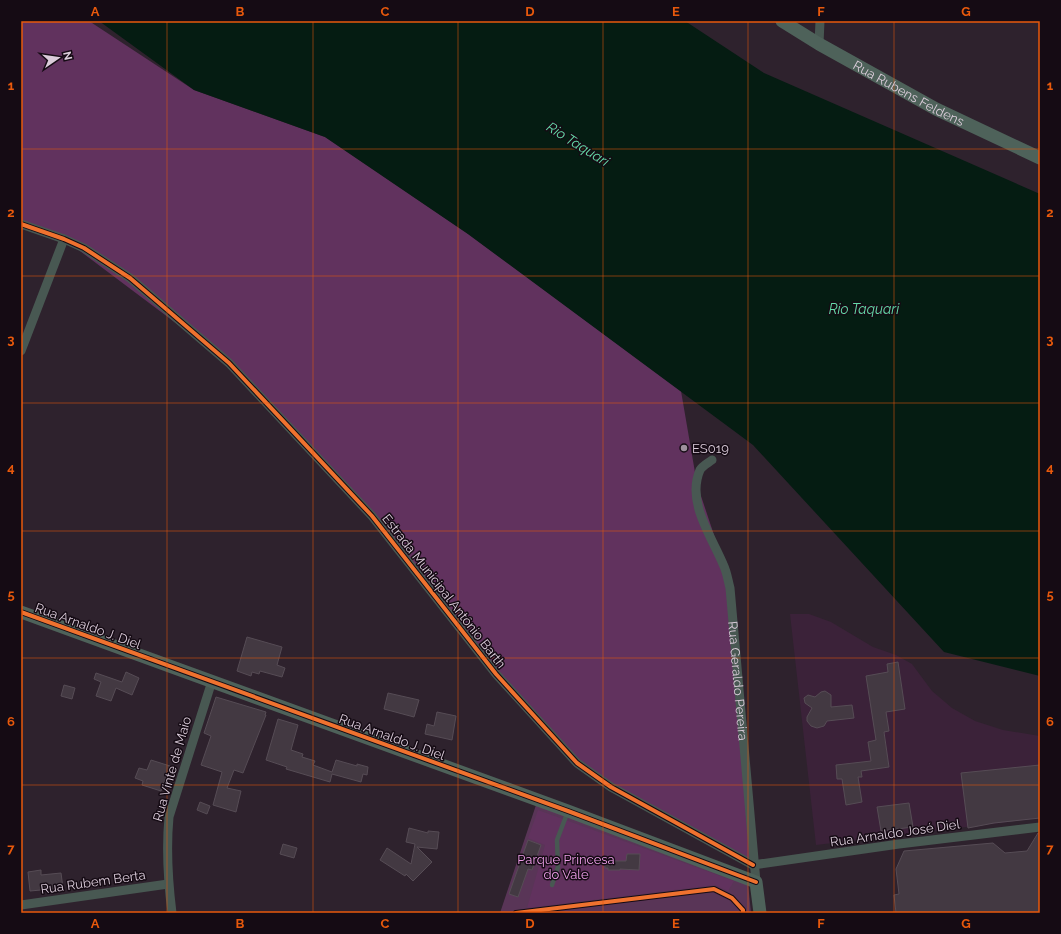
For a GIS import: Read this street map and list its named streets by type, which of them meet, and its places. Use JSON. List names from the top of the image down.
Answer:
{
  "streets": {
    "street": [
      "Rua Rubens Feldens",
      "Estrada Municipal Antônio Barth",
      "Rua Arnaldo J. Diel",
      "Rua Geraldo Pereira",
      "Rua Vinte de Maio",
      "Rua Arnaldo José Diel",
      "Rua Rubem Berta"
    ]
  },
  "crossings": [
    ["Estrada Municipal Antônio Barth", "Rua Geraldo Pereira"],
    ["Estrada Municipal Antônio Barth", "Rua Arnaldo José Diel"],
    ["Rua Arnaldo J. Diel", "Rua Geraldo Pereira"],
    ["Rua Arnaldo J. Diel", "Rua Vinte de Maio"],
    ["Rua Geraldo Pereira", "Rua Arnaldo José Diel"],
    ["Rua Vinte de Maio", "Rua Rubem Berta"]
  ],
  "water": ["Rio Taquari"],
  "parks": ["Parque Princesa do Vale"],
  "places": ["ES019"],
  "north": "right",
  "grid": {
    "columns": [
      "A",
      "B",
      "C",
      "D",
      "E",
      "F",
      "G"
    ],
    "rows": [
      "1",
      "2",
      "3",
      "4",
      "5",
      "6",
      "7"
    ]
  }
}
